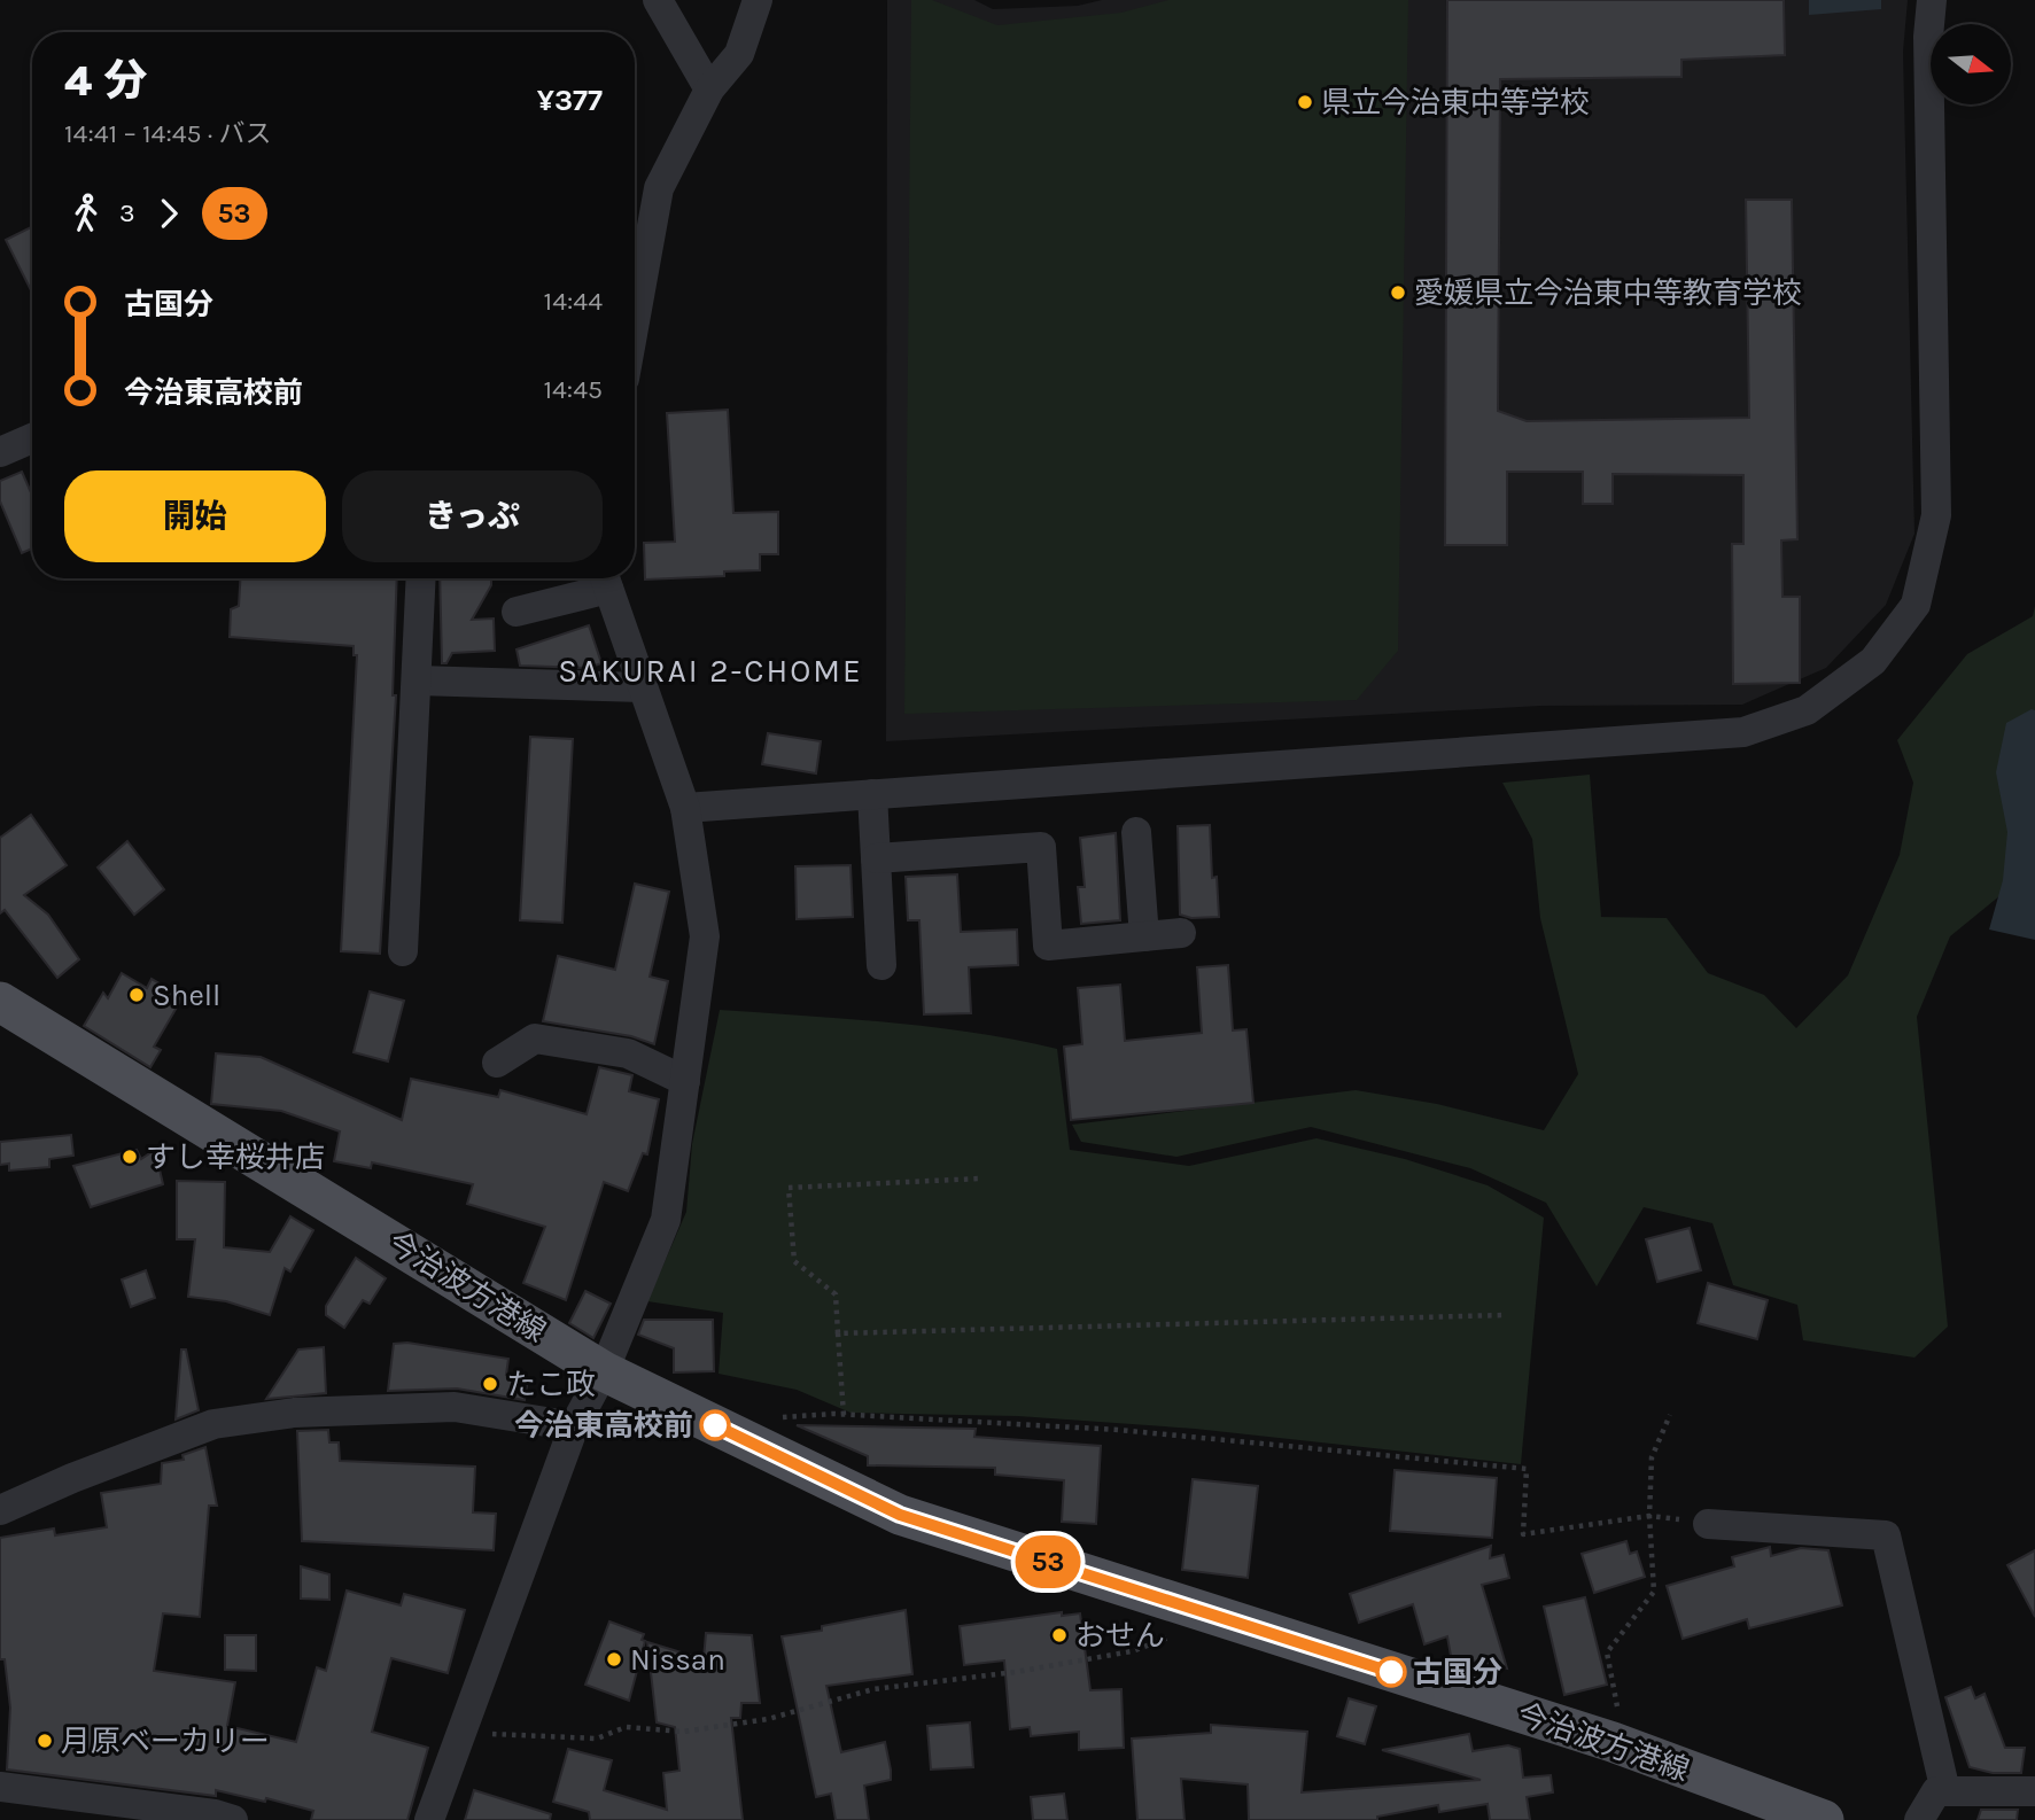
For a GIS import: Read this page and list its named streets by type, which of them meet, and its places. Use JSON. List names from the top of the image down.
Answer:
{
  "streets": {
    "main road": ["今治波方港線"]
  },
  "districts": ["SAKURAI 2-CHOME"],
  "places": [
    "県立今治東中等学校",
    "愛媛県立今治東中等教育学校",
    "Shell",
    "すし幸桜井店",
    "たこ政",
    "今治東高校前",
    "おせん",
    "Nissan",
    "古国分",
    "月原ベーカリー"
  ],
  "lines": ["bus line 53"],
  "north": "right",
  "page": {
    "on_map": "53",
    "heading": ["4 分", "14:41 – 14:45 · バス", "¥377"],
    "legs": ["3", "53"],
    "list": [
      {
        "name": "古国分",
        "value": "14:44"
      },
      {
        "name": "今治東高校前",
        "value": "14:45"
      }
    ],
    "buttons": ["開始", "きっぷ"]
  }
}
